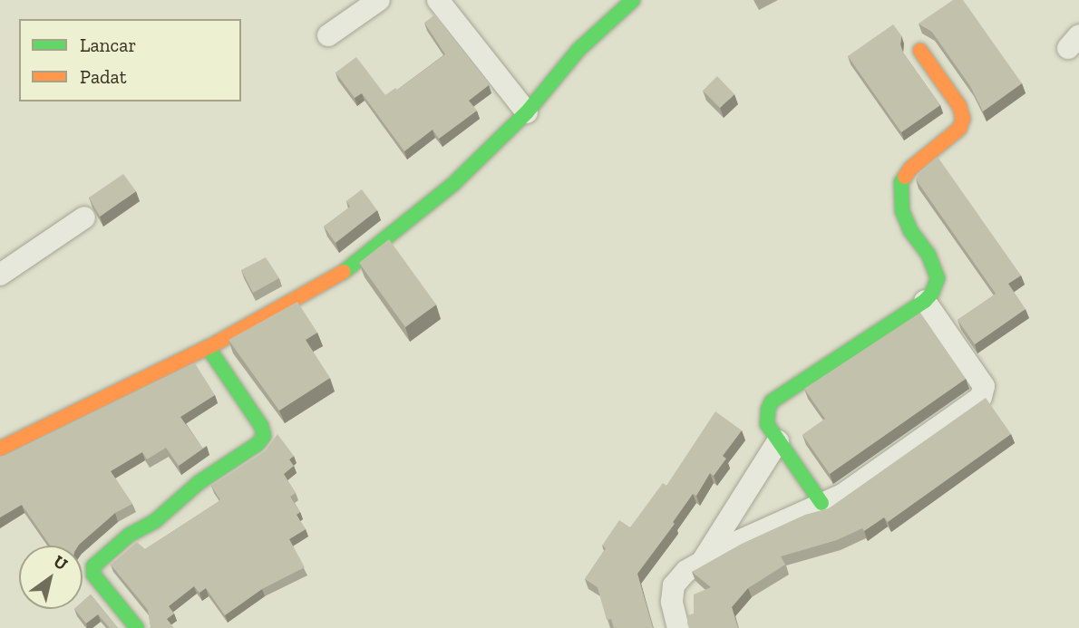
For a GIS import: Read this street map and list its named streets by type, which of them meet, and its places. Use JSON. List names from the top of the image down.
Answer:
{
  "legend": ["Lancar", "Padat"],
  "north": "top right"
}
